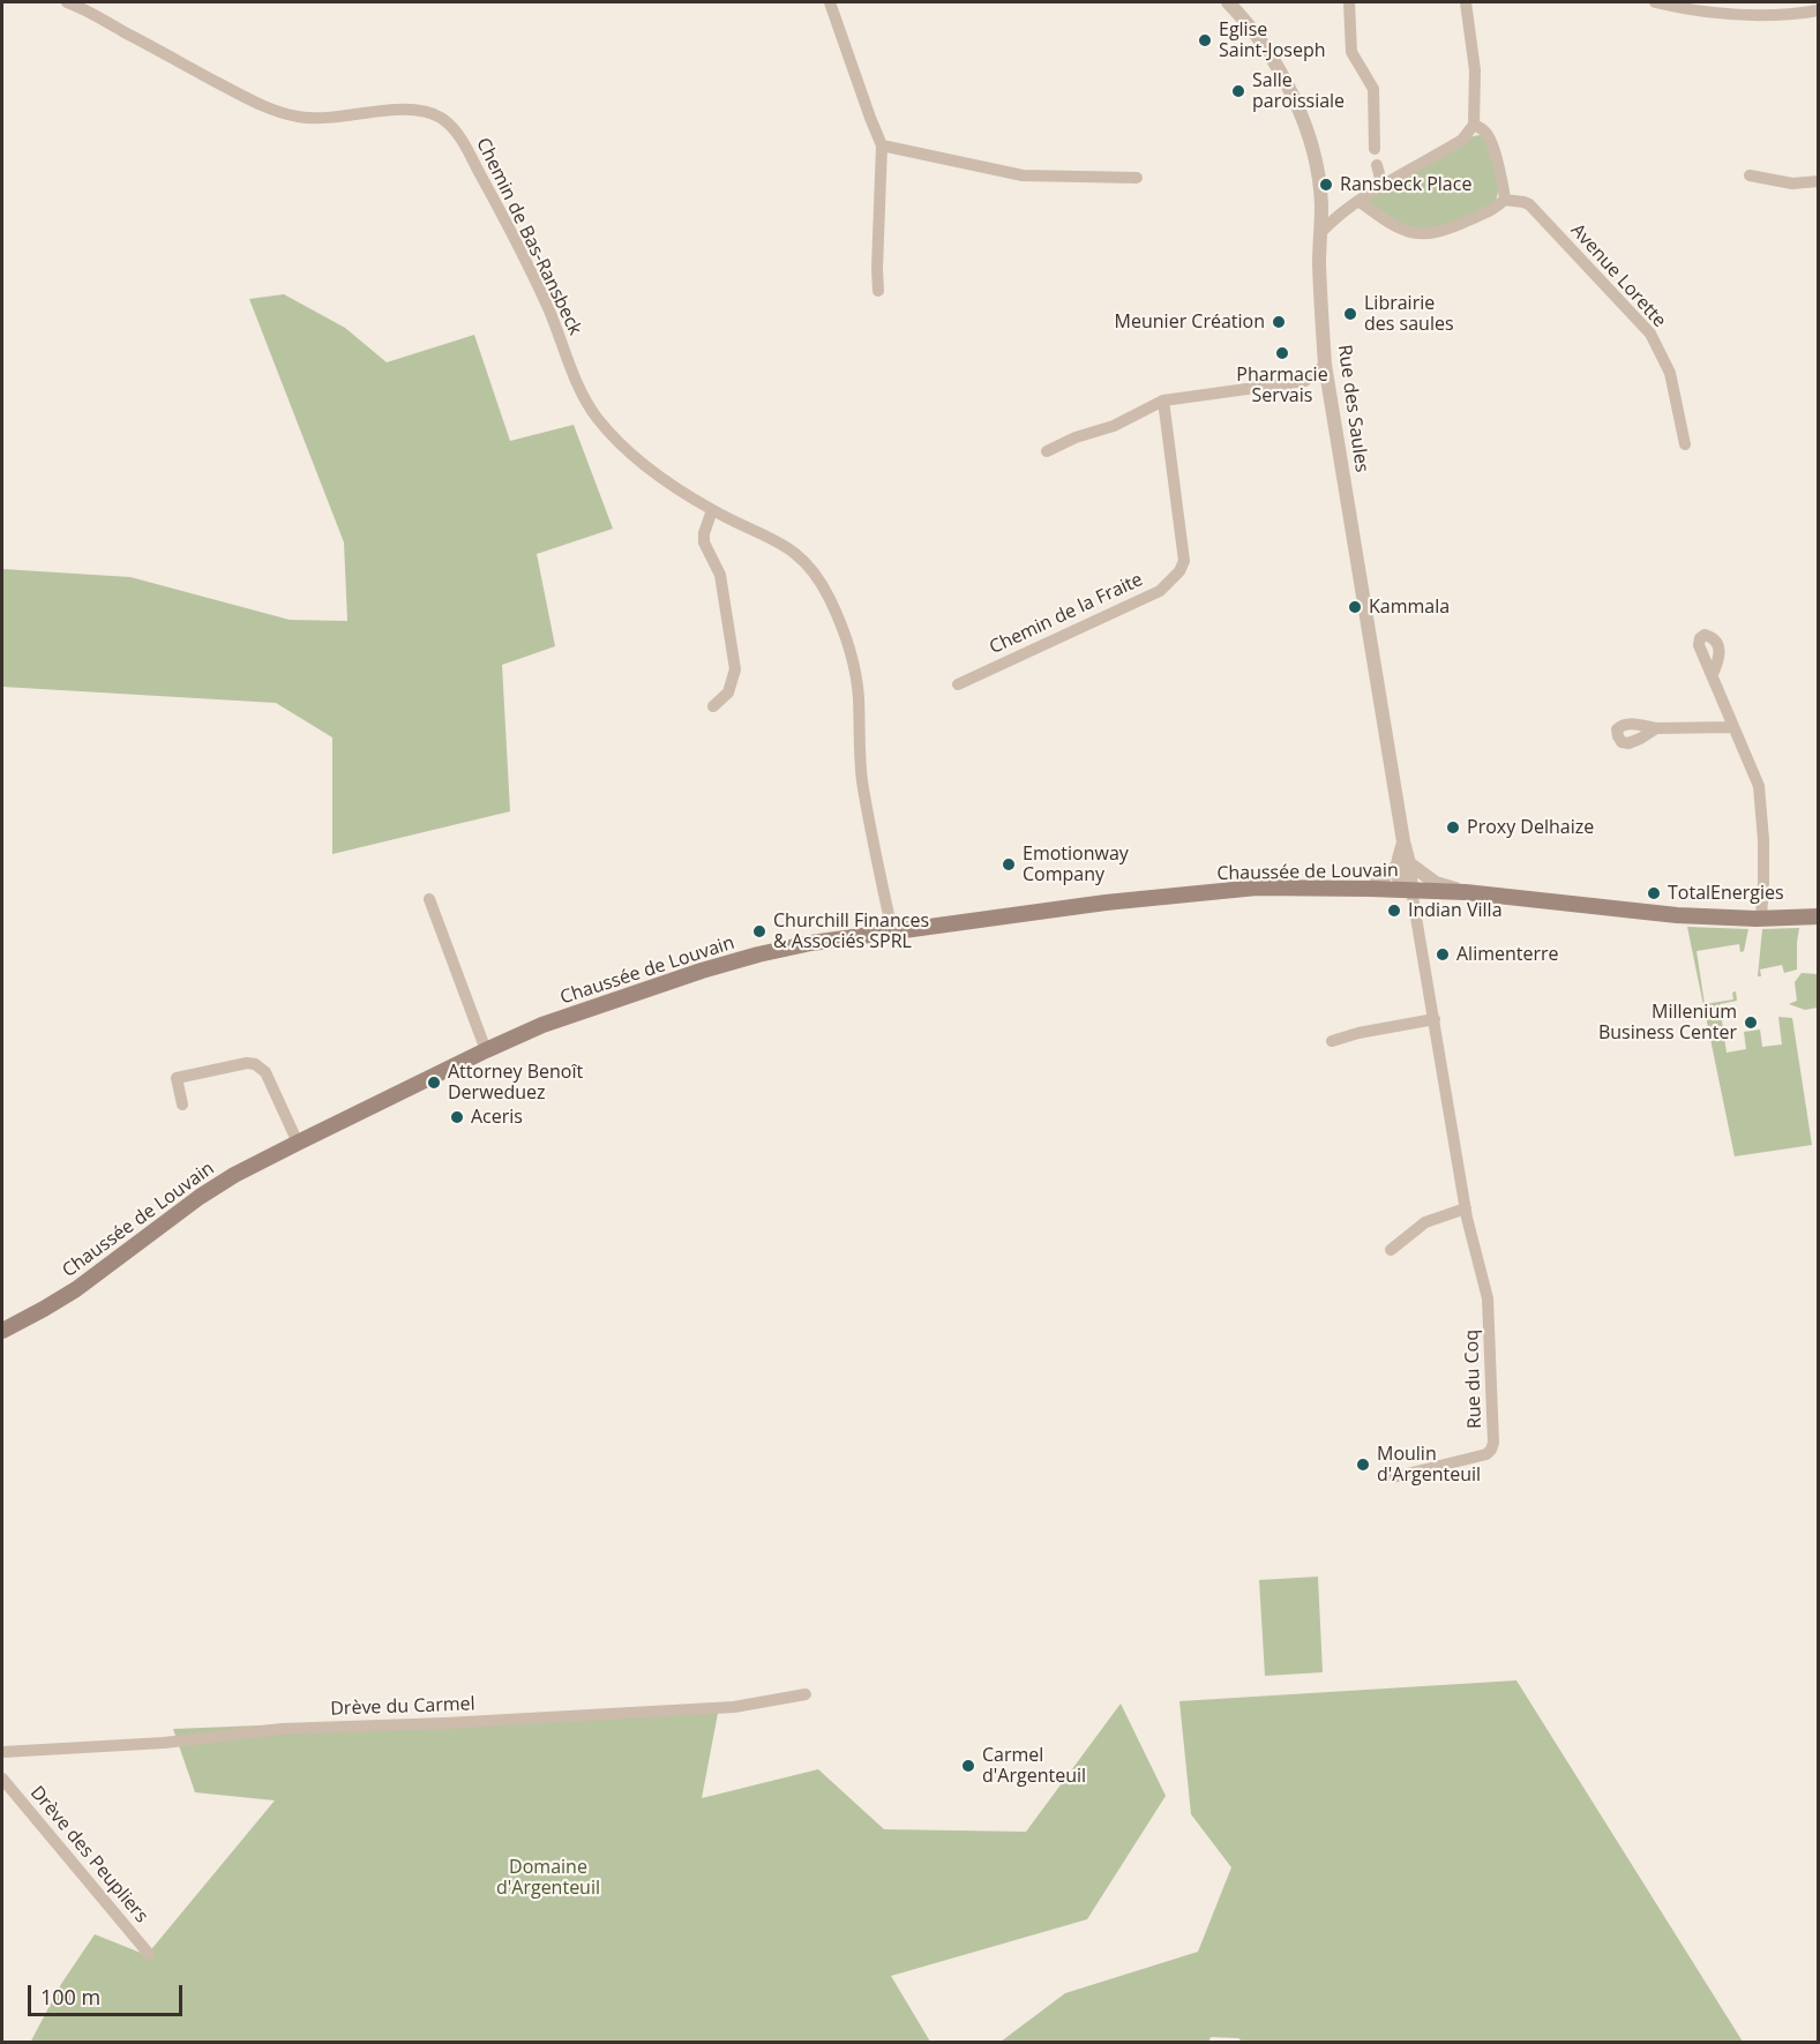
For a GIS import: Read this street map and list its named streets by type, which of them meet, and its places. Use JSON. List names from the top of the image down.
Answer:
{
  "streets": {
    "main road": ["Chaussée de Louvain"],
    "street": [
      "Chemin de Bas-Ransbeck",
      "Avenue Lorette",
      "Rue des Saules",
      "Chemin de la Fraite",
      "Rue du Coq",
      "Drève du Carmel",
      "Drève des Peupliers"
    ]
  },
  "crossings": [
    ["Chemin de Bas-Ransbeck", "Chaussée de Louvain"],
    ["Rue des Saules", "Chaussée de Louvain"],
    ["Rue des Saules", "Rue du Coq"],
    ["Chaussée de Louvain", "Rue du Coq"]
  ],
  "parks": ["Domaine d'Argenteuil"],
  "places": [
    "Eglise Saint-Joseph",
    "Salle paroissiale",
    "Ransbeck Place",
    "Librairie des saules",
    "Meunier Création",
    "Pharmacie Servais",
    "Kammala",
    "Proxy Delhaize",
    "Emotionway Company",
    "TotalEnergies",
    "Indian Villa",
    "Churchill Finances & Associés SPRL",
    "Alimenterre",
    "Millenium Business Center",
    "Attorney Benoît Derweduez",
    "Aceris",
    "Moulin d'Argenteuil",
    "Carmel d'Argenteuil"
  ],
  "scale_bar": "100 m"
}
